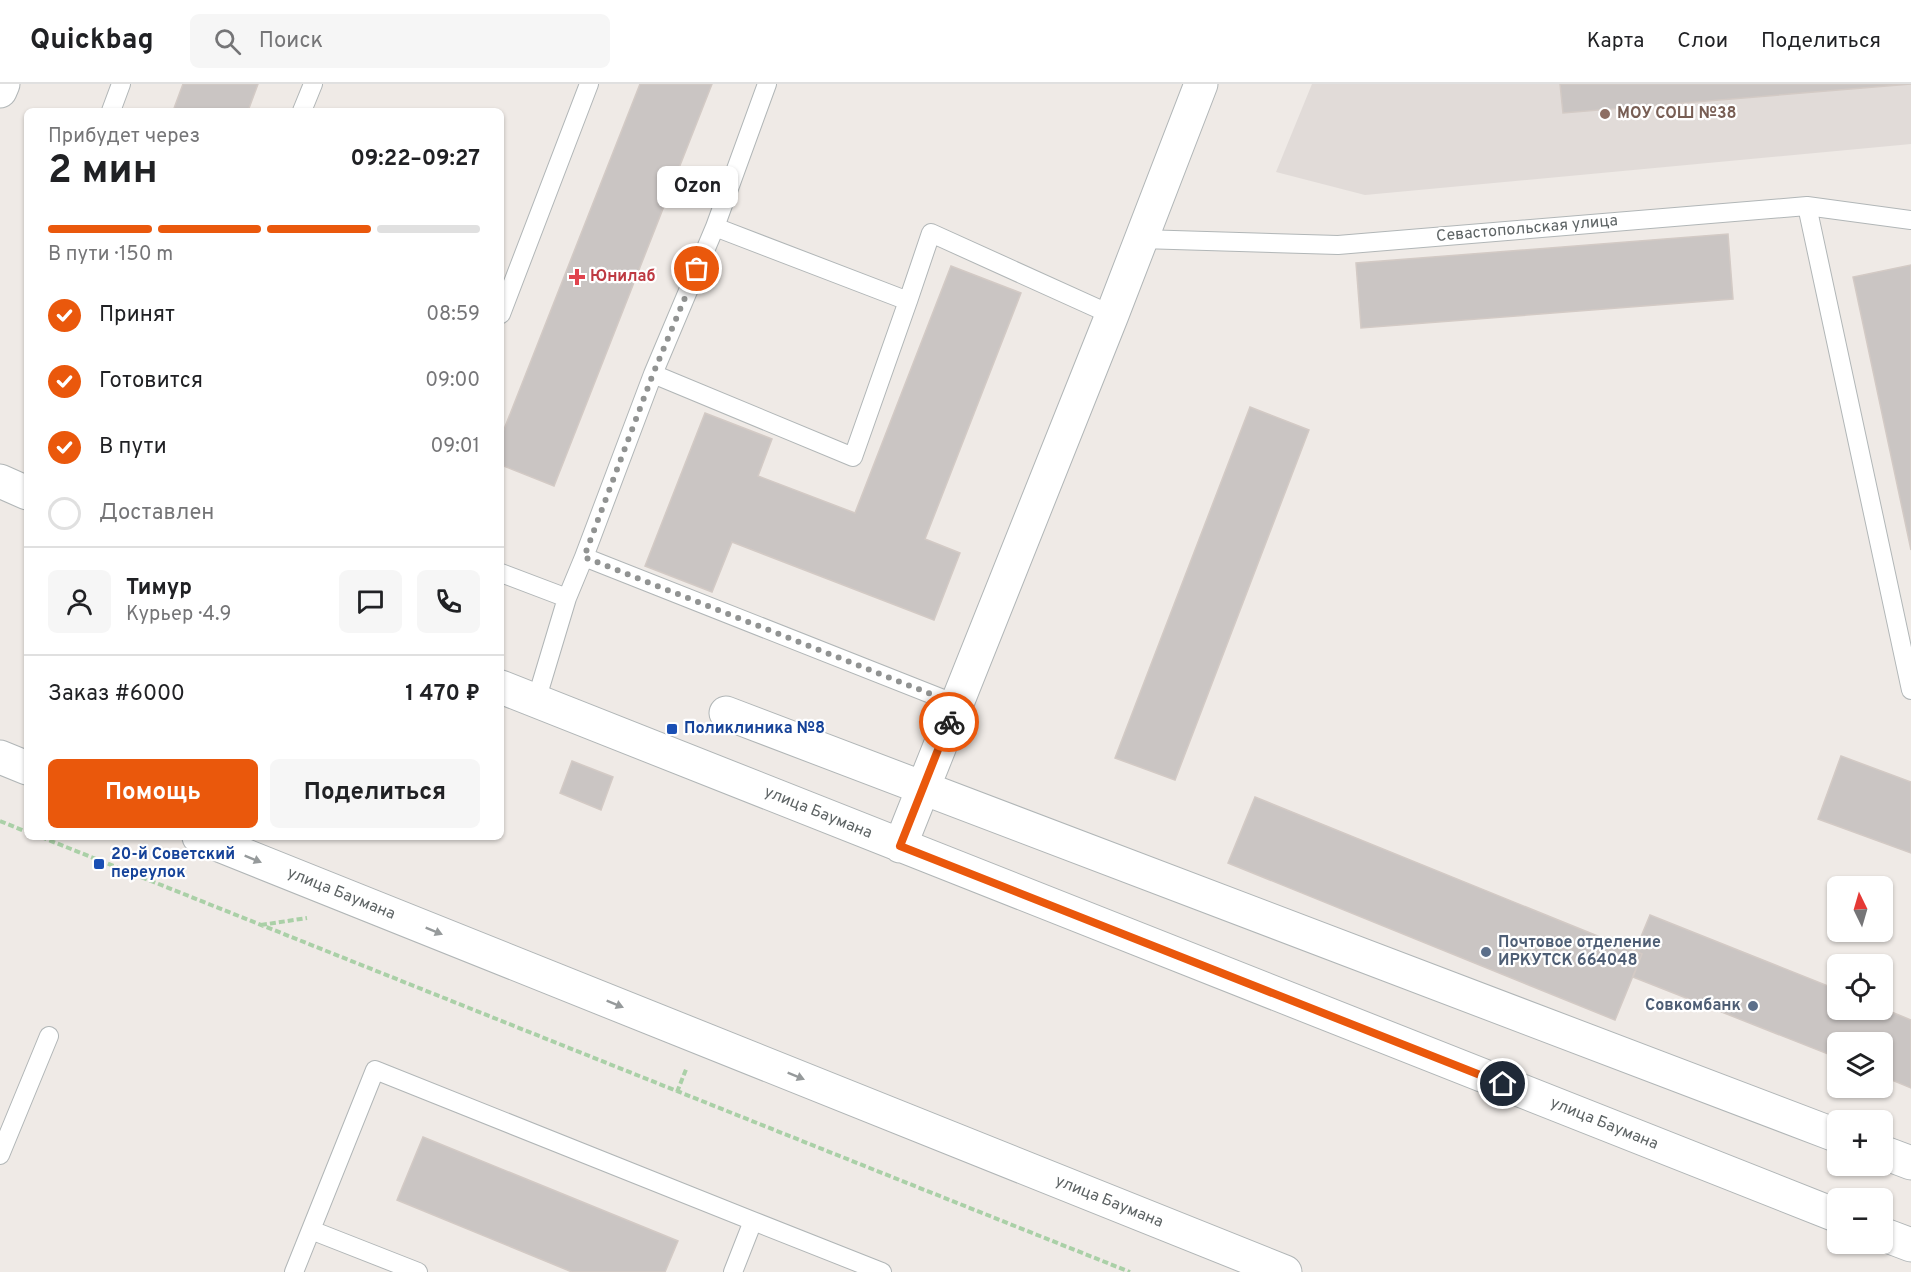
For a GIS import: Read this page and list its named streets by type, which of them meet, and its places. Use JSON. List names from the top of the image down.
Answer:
{
  "streets": {
    "street": ["улица Баумана"],
    "lane": ["Севастопольская улица"]
  },
  "places": {
    "other": [
      "МОУ СОШ №38",
      "Ozon",
      "Почтовое отделение ИРКУТСК 664048",
      "Совкомбанк"
    ],
    "health": ["Юнилаб"],
    "transit": ["Поликлиника №8", "20-й Советский переулок"]
  },
  "north": "top",
  "page": {
    "header": "Quickbag",
    "search": "Поиск",
    "nav": ["Карта", "Слои", "Поделиться"],
    "heading": ["2 мин", "Прибудет через", "09:22–09:27"],
    "panel": [
      "Тимур",
      "Курьер · 4.9",
      "Заказ #6000",
      "1 470 ₽"
    ],
    "bubble": "Ozon",
    "bar": "В пути · 150 m",
    "list": [
      ["Принят", "08:59"],
      ["Готовится", "09:00"],
      ["В пути", "09:01"],
      "Доставлен"
    ],
    "buttons": ["Помощь", "Поделиться"],
    "map_buttons": ["+", "−"]
  }
}
